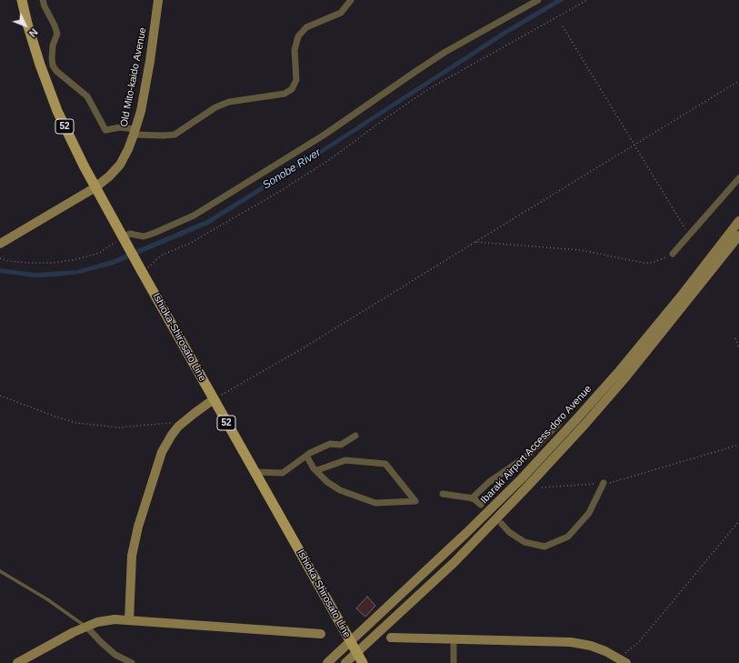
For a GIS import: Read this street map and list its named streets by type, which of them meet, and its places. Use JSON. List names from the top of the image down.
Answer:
{
  "streets": {
    "main road": [
      "Old Mito-kaido Avenue",
      "52",
      "Ishioka-Shirosato Line",
      "Ibaraki Airport Access-doro Avenue"
    ]
  },
  "crossings": [
    ["Old Mito-kaido Avenue", "Ishioka-Shirosato Line"],
    ["Ishioka-Shirosato Line", "Ibaraki Airport Access-doro Avenue"]
  ],
  "water": ["Sonobe River"],
  "north": "bottom right"
}
